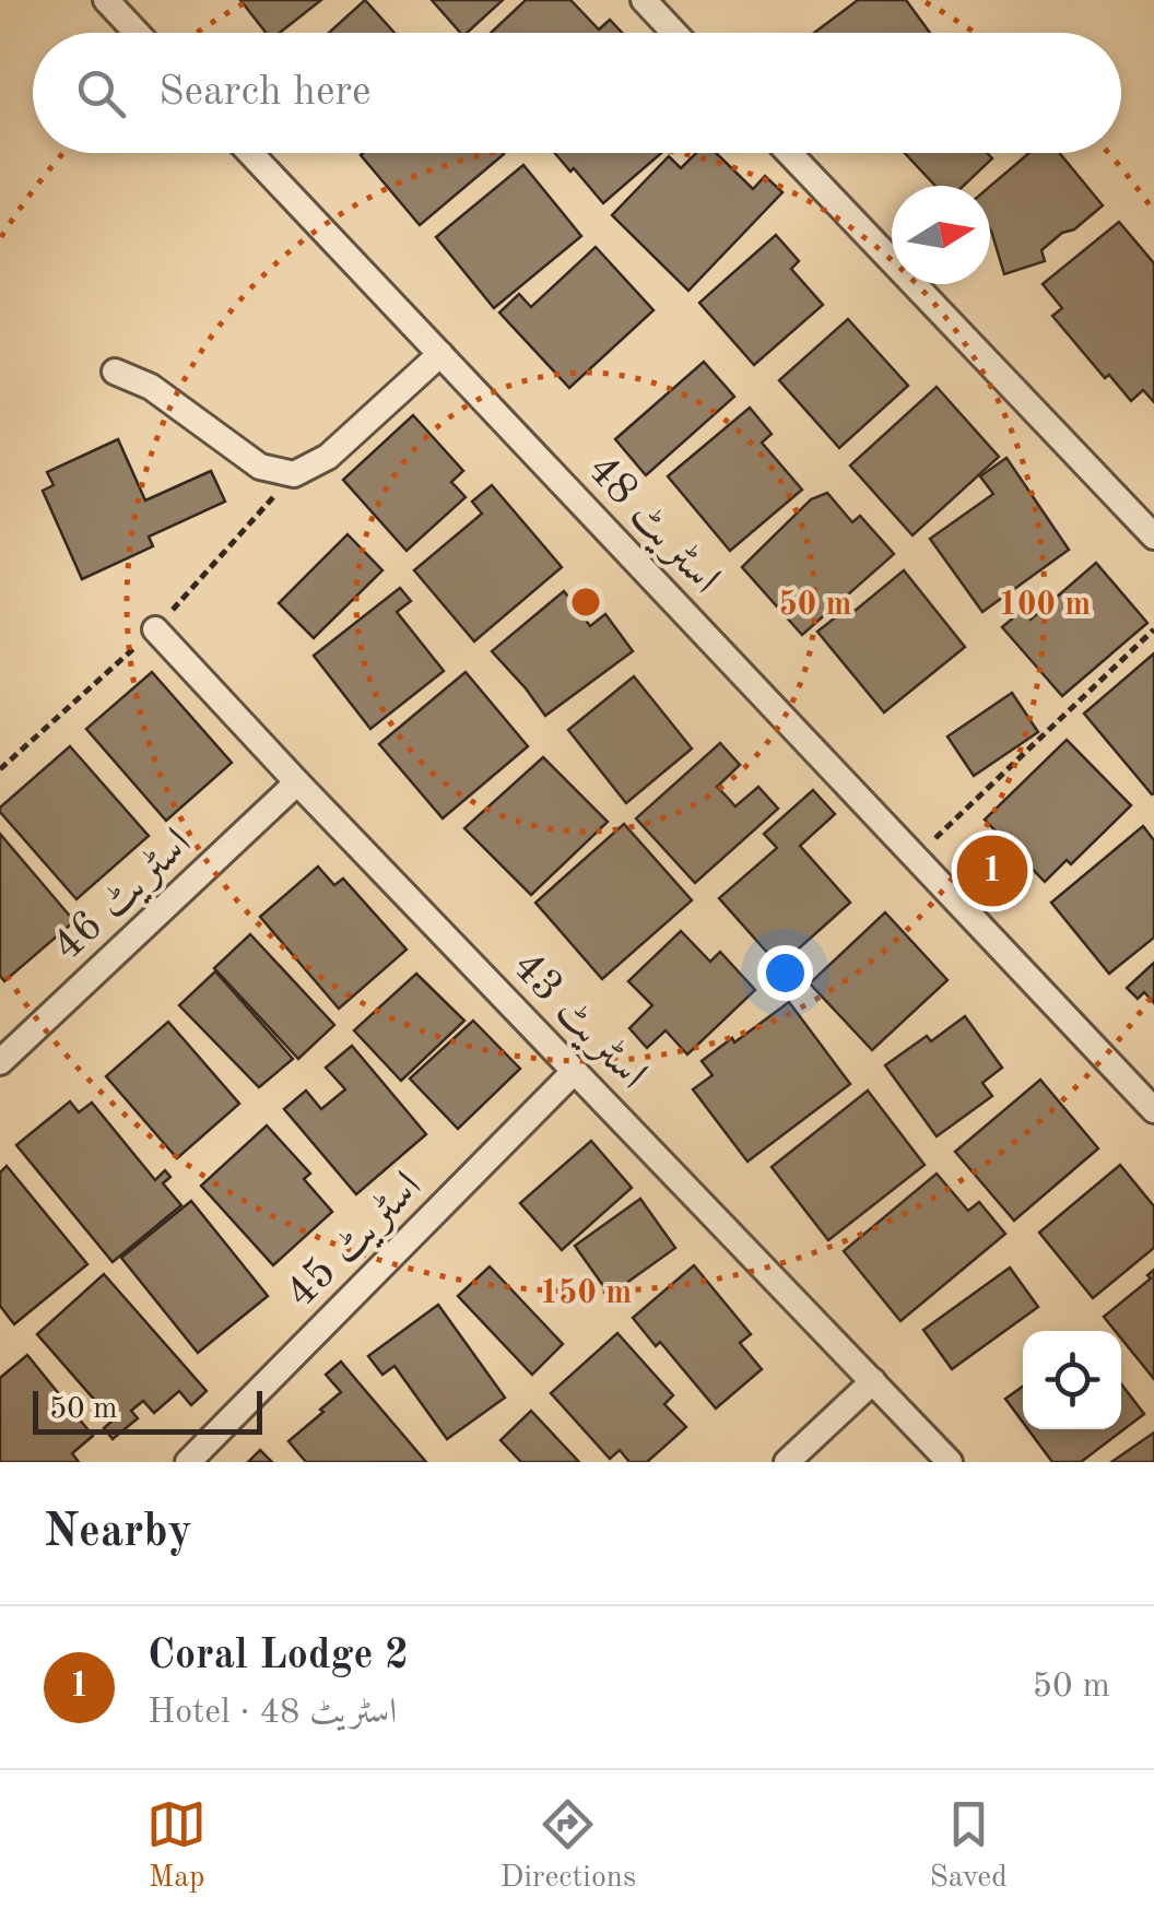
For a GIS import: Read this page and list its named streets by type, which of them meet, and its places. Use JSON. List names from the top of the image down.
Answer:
{
  "streets": {
    "street": [
      "اسٹریٹ 48",
      "اسٹریٹ 46",
      "اسٹریٹ 43",
      "اسٹریٹ 45"
    ]
  },
  "crossings": [
    ["اسٹریٹ 46", "اسٹریٹ 43"],
    ["اسٹریٹ 43", "اسٹریٹ 45"]
  ],
  "scale_bar": "50 m",
  "north": "right",
  "page": {
    "search": "Search here",
    "pins": "1",
    "scale": "50 m",
    "heading": "Nearby",
    "list": [
      {
        "mark": "1",
        "name": "Coral Lodge 2",
        "note": "Hotel · اسٹریٹ 48",
        "value": "50 m"
      }
    ],
    "nav": ["Map", "Directions", "Saved"]
  },
  "rings": ["50 m", "100 m", "150 m"]
}
